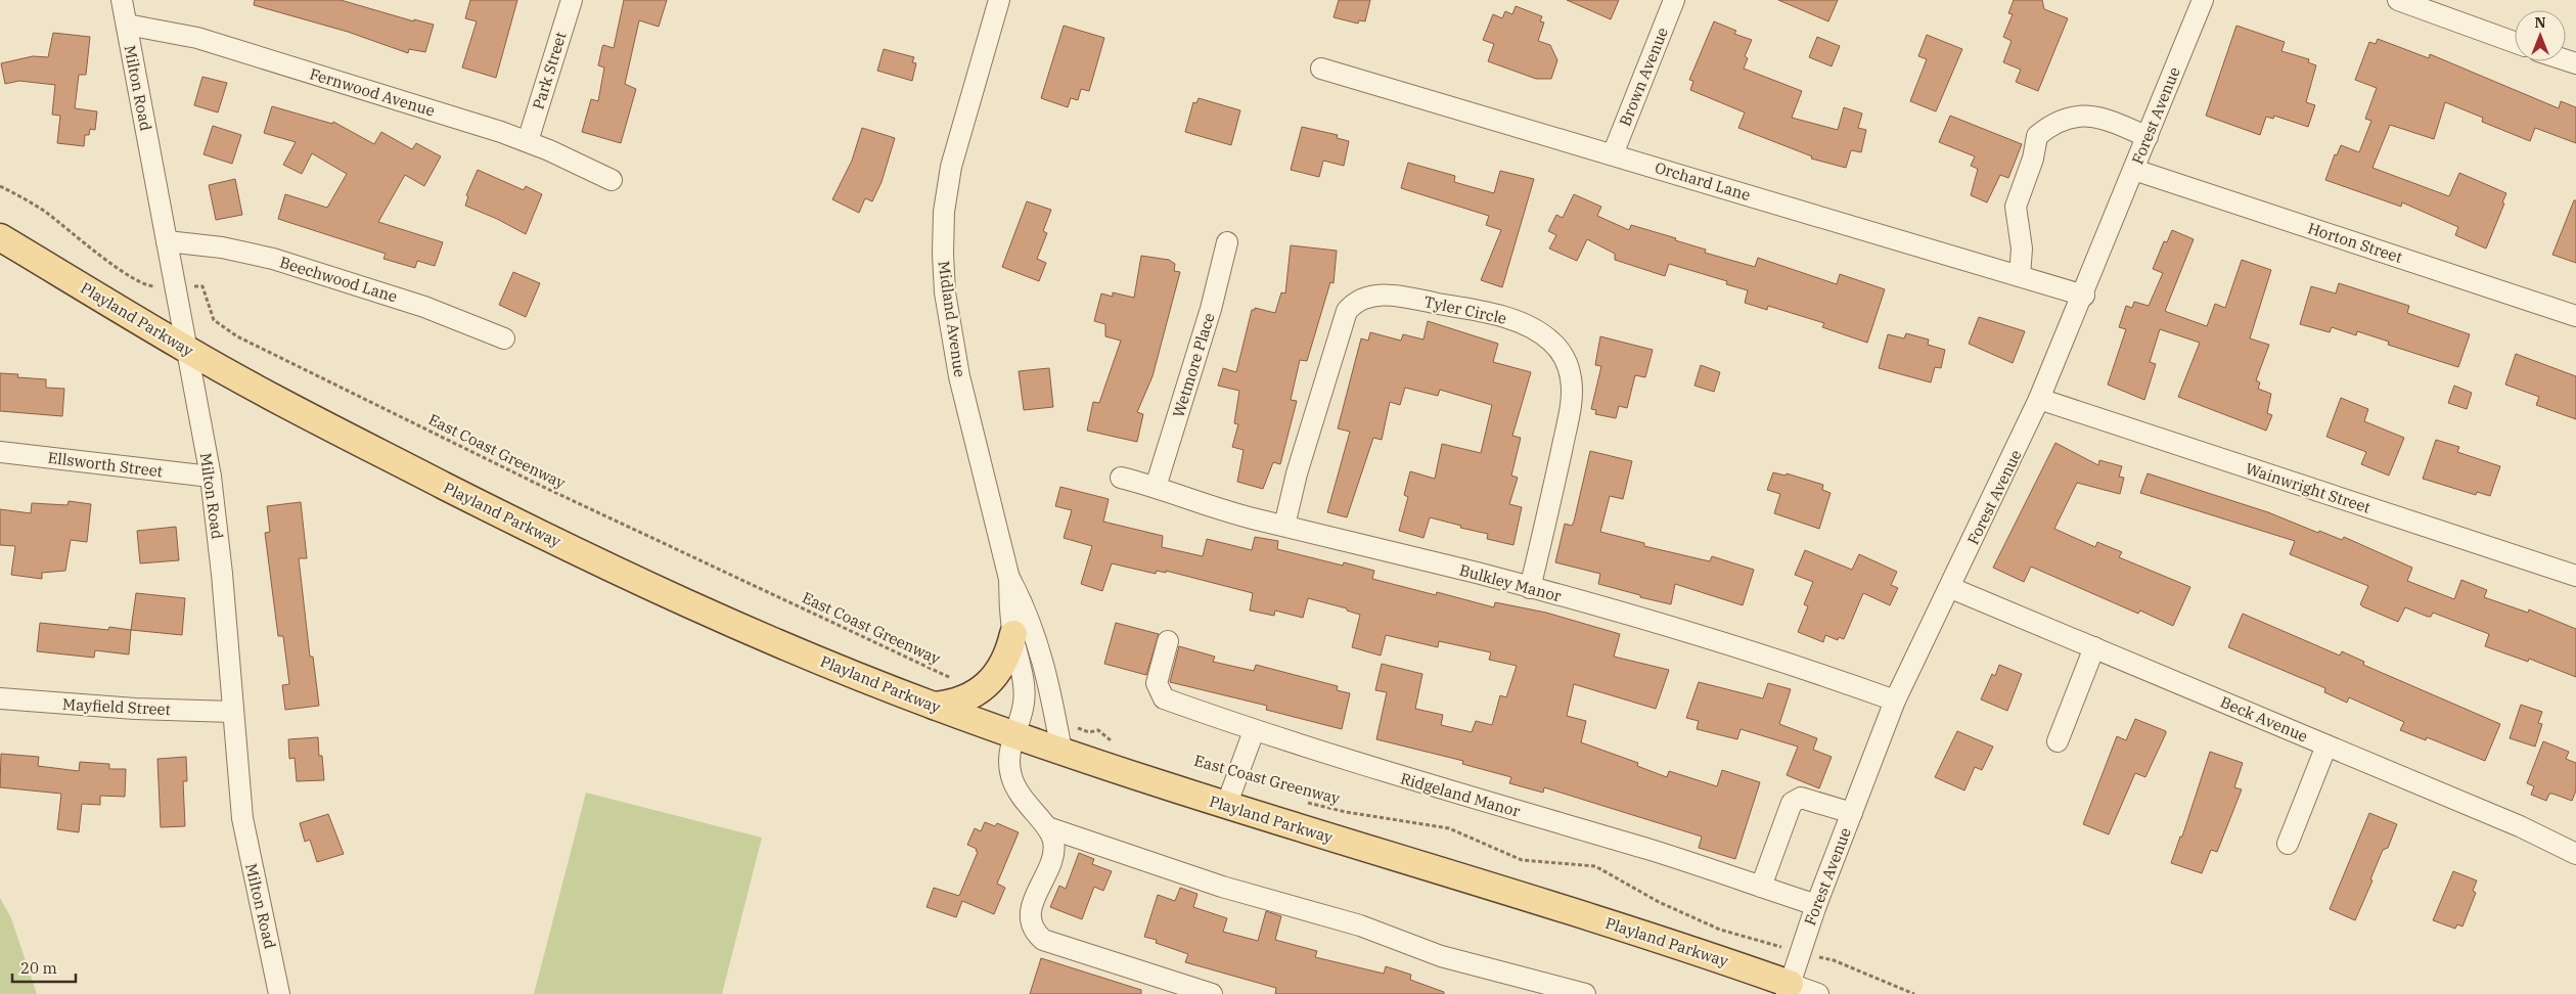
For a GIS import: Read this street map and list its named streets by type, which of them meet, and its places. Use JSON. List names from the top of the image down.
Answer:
{
  "streets": {
    "main road": ["Playland Parkway"],
    "street": [
      "Park Street",
      "Brown Avenue",
      "Milton Road",
      "Fernwood Avenue",
      "Forest Avenue",
      "Orchard Lane",
      "Horton Street",
      "Beechwood Lane",
      "Tyler Circle",
      "Midland Avenue",
      "Wetmore Place",
      "Ellsworth Street",
      "Wainwright Street",
      "Bulkley Manor",
      "Mayfield Street",
      "Beck Avenue",
      "Ridgeland Manor"
    ],
    "path": ["East Coast Greenway"]
  },
  "crossings": [
    ["Park Street", "Fernwood Avenue"],
    ["Brown Avenue", "Orchard Lane"],
    ["Milton Road", "Fernwood Avenue"],
    ["Milton Road", "Beechwood Lane"],
    ["Milton Road", "Playland Parkway"],
    ["Milton Road", "East Coast Greenway"],
    ["Milton Road", "Ellsworth Street"],
    ["Milton Road", "Mayfield Street"],
    ["Forest Avenue", "Orchard Lane"],
    ["Forest Avenue", "Horton Street"],
    ["Forest Avenue", "Playland Parkway"],
    ["Forest Avenue", "East Coast Greenway"],
    ["Forest Avenue", "Wainwright Street"],
    ["Forest Avenue", "Bulkley Manor"],
    ["Forest Avenue", "Beck Avenue"],
    ["Forest Avenue", "Ridgeland Manor"],
    ["Tyler Circle", "Bulkley Manor"],
    ["Playland Parkway", "Midland Avenue"],
    ["Wetmore Place", "Bulkley Manor"]
  ],
  "scale_bar": "20 m",
  "north": "top"
}
